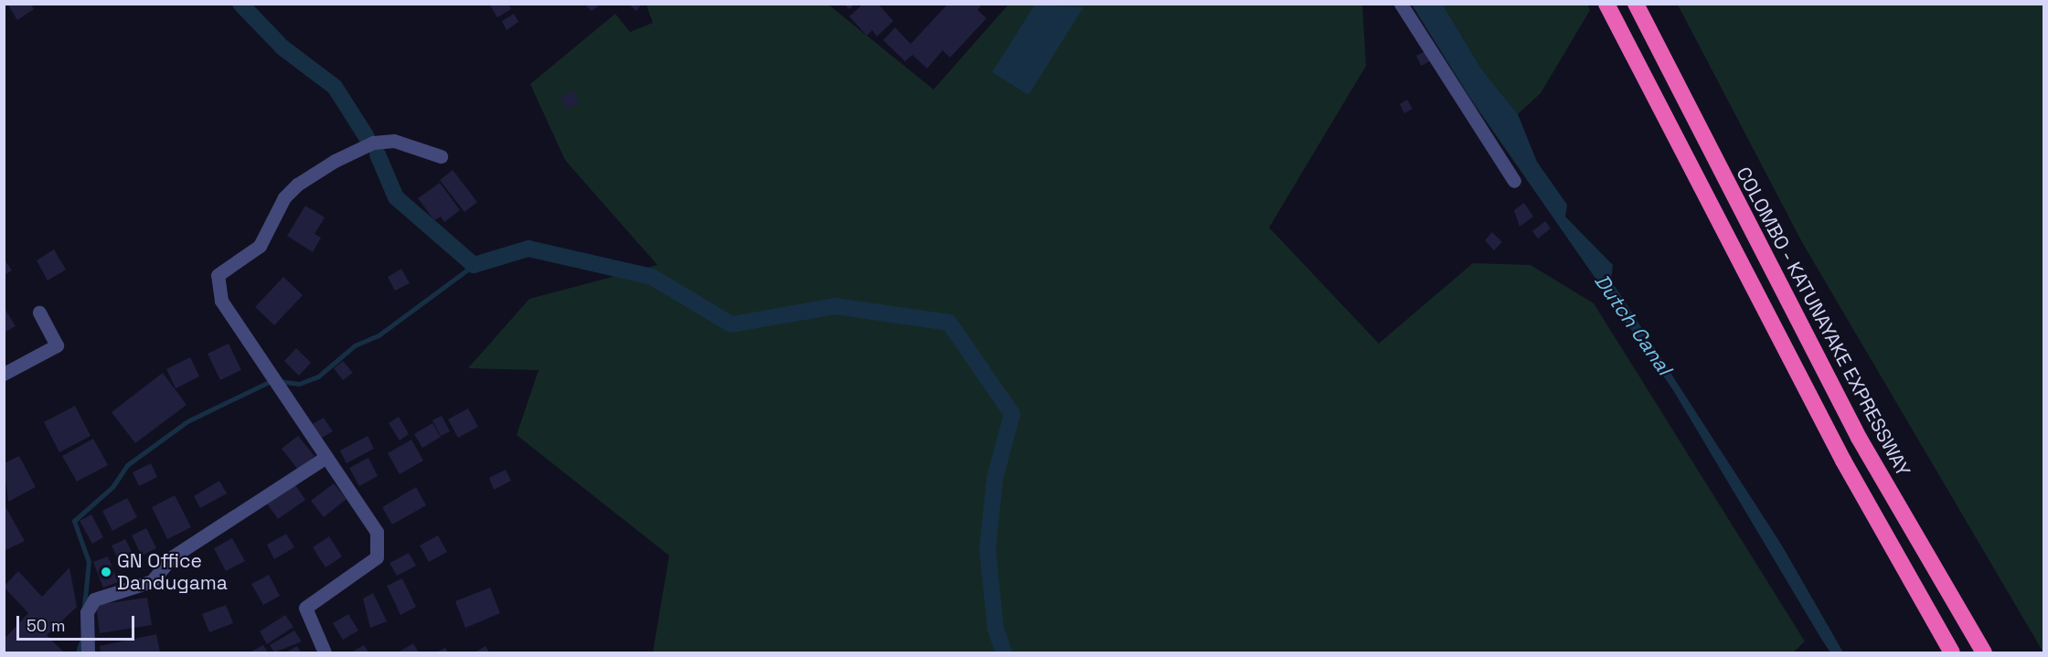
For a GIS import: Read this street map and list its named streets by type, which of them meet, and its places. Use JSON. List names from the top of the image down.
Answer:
{
  "streets": {
    "highway": ["COLOMBO - KATUNAYAKE EXPRESSWAY"]
  },
  "water": ["Dutch Canal"],
  "places": ["GN Office Dandugama"],
  "scale_bar": "50 m"
}
